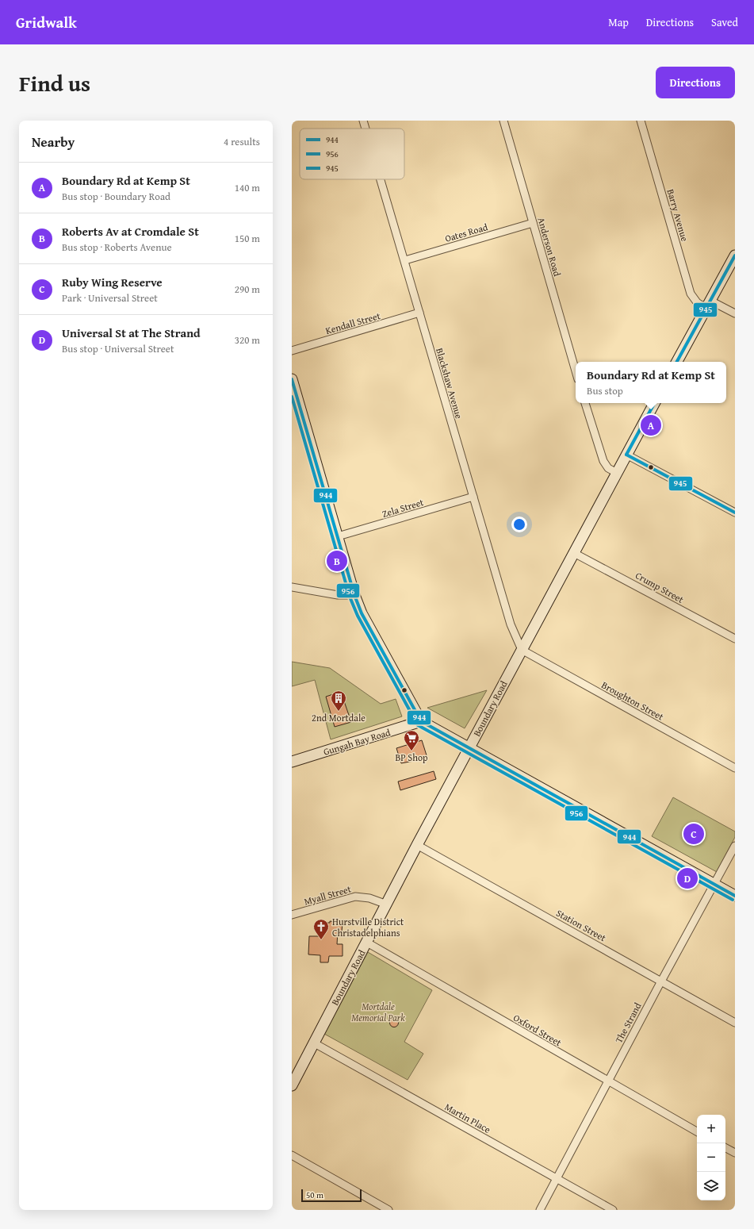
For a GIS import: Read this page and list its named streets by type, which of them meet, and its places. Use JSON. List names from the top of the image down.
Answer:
{
  "streets": {
    "main road": ["Boundary Road", "Gungah Bay Road"],
    "street": [
      "Barry Avenue",
      "Oates Road",
      "Anderson Road",
      "Kendall Street",
      "Blackshaw Avenue",
      "Zela Street",
      "Crump Street",
      "Broughton Street",
      "Myall Street",
      "Station Street",
      "The Strand",
      "Oxford Street",
      "Martin Place"
    ]
  },
  "crossings": [
    ["Oates Road", "Anderson Road"],
    ["Oates Road", "Blackshaw Avenue"],
    ["Kendall Street", "Blackshaw Avenue"],
    ["Blackshaw Avenue", "Zela Street"],
    ["Blackshaw Avenue", "Broughton Street"],
    ["Blackshaw Avenue", "Boundary Road"],
    ["Crump Street", "Boundary Road"],
    ["Broughton Street", "Boundary Road"],
    ["Boundary Road", "Myall Street"],
    ["Boundary Road", "Station Street"],
    ["Boundary Road", "Oxford Street"],
    ["Boundary Road", "Martin Place"],
    ["Station Street", "The Strand"],
    ["The Strand", "Oxford Street"],
    ["The Strand", "Martin Place"]
  ],
  "parks": ["Mortdale Memorial Park"],
  "places": {
    "building": ["2nd Mortdale"],
    "supermarket": ["BP Shop"],
    "church": ["Hurstville District Christadelphians"]
  },
  "lines": ["transit line 945", "transit line 944", "transit line 956"],
  "legend": ["944", "956", "945"],
  "scale_bar": "50 m",
  "page": {
    "header": "Gridwalk",
    "nav": ["Map", "Directions", "Saved"],
    "title": "Find us",
    "buttons": "Directions",
    "heading": ["Nearby", "4 results"],
    "list": [
      {
        "mark": "A",
        "name": "Boundary Rd at Kemp St",
        "note": "Bus stop · Boundary Road",
        "value": "140 m"
      },
      {
        "mark": "B",
        "name": "Roberts Av at Cromdale St",
        "note": "Bus stop · Roberts Avenue",
        "value": "150 m"
      },
      {
        "mark": "C",
        "name": "Ruby Wing Reserve",
        "note": "Park · Universal Street",
        "value": "290 m"
      },
      {
        "mark": "D",
        "name": "Universal St at The Strand",
        "note": "Bus stop · Universal Street",
        "value": "320 m"
      }
    ],
    "popup": ["Boundary Rd at Kemp St", "Bus stop"],
    "pins": [
      "A",
      "B",
      "C",
      "D"
    ],
    "map_buttons": ["+", "−"],
    "scale": "50 m"
  }
}
